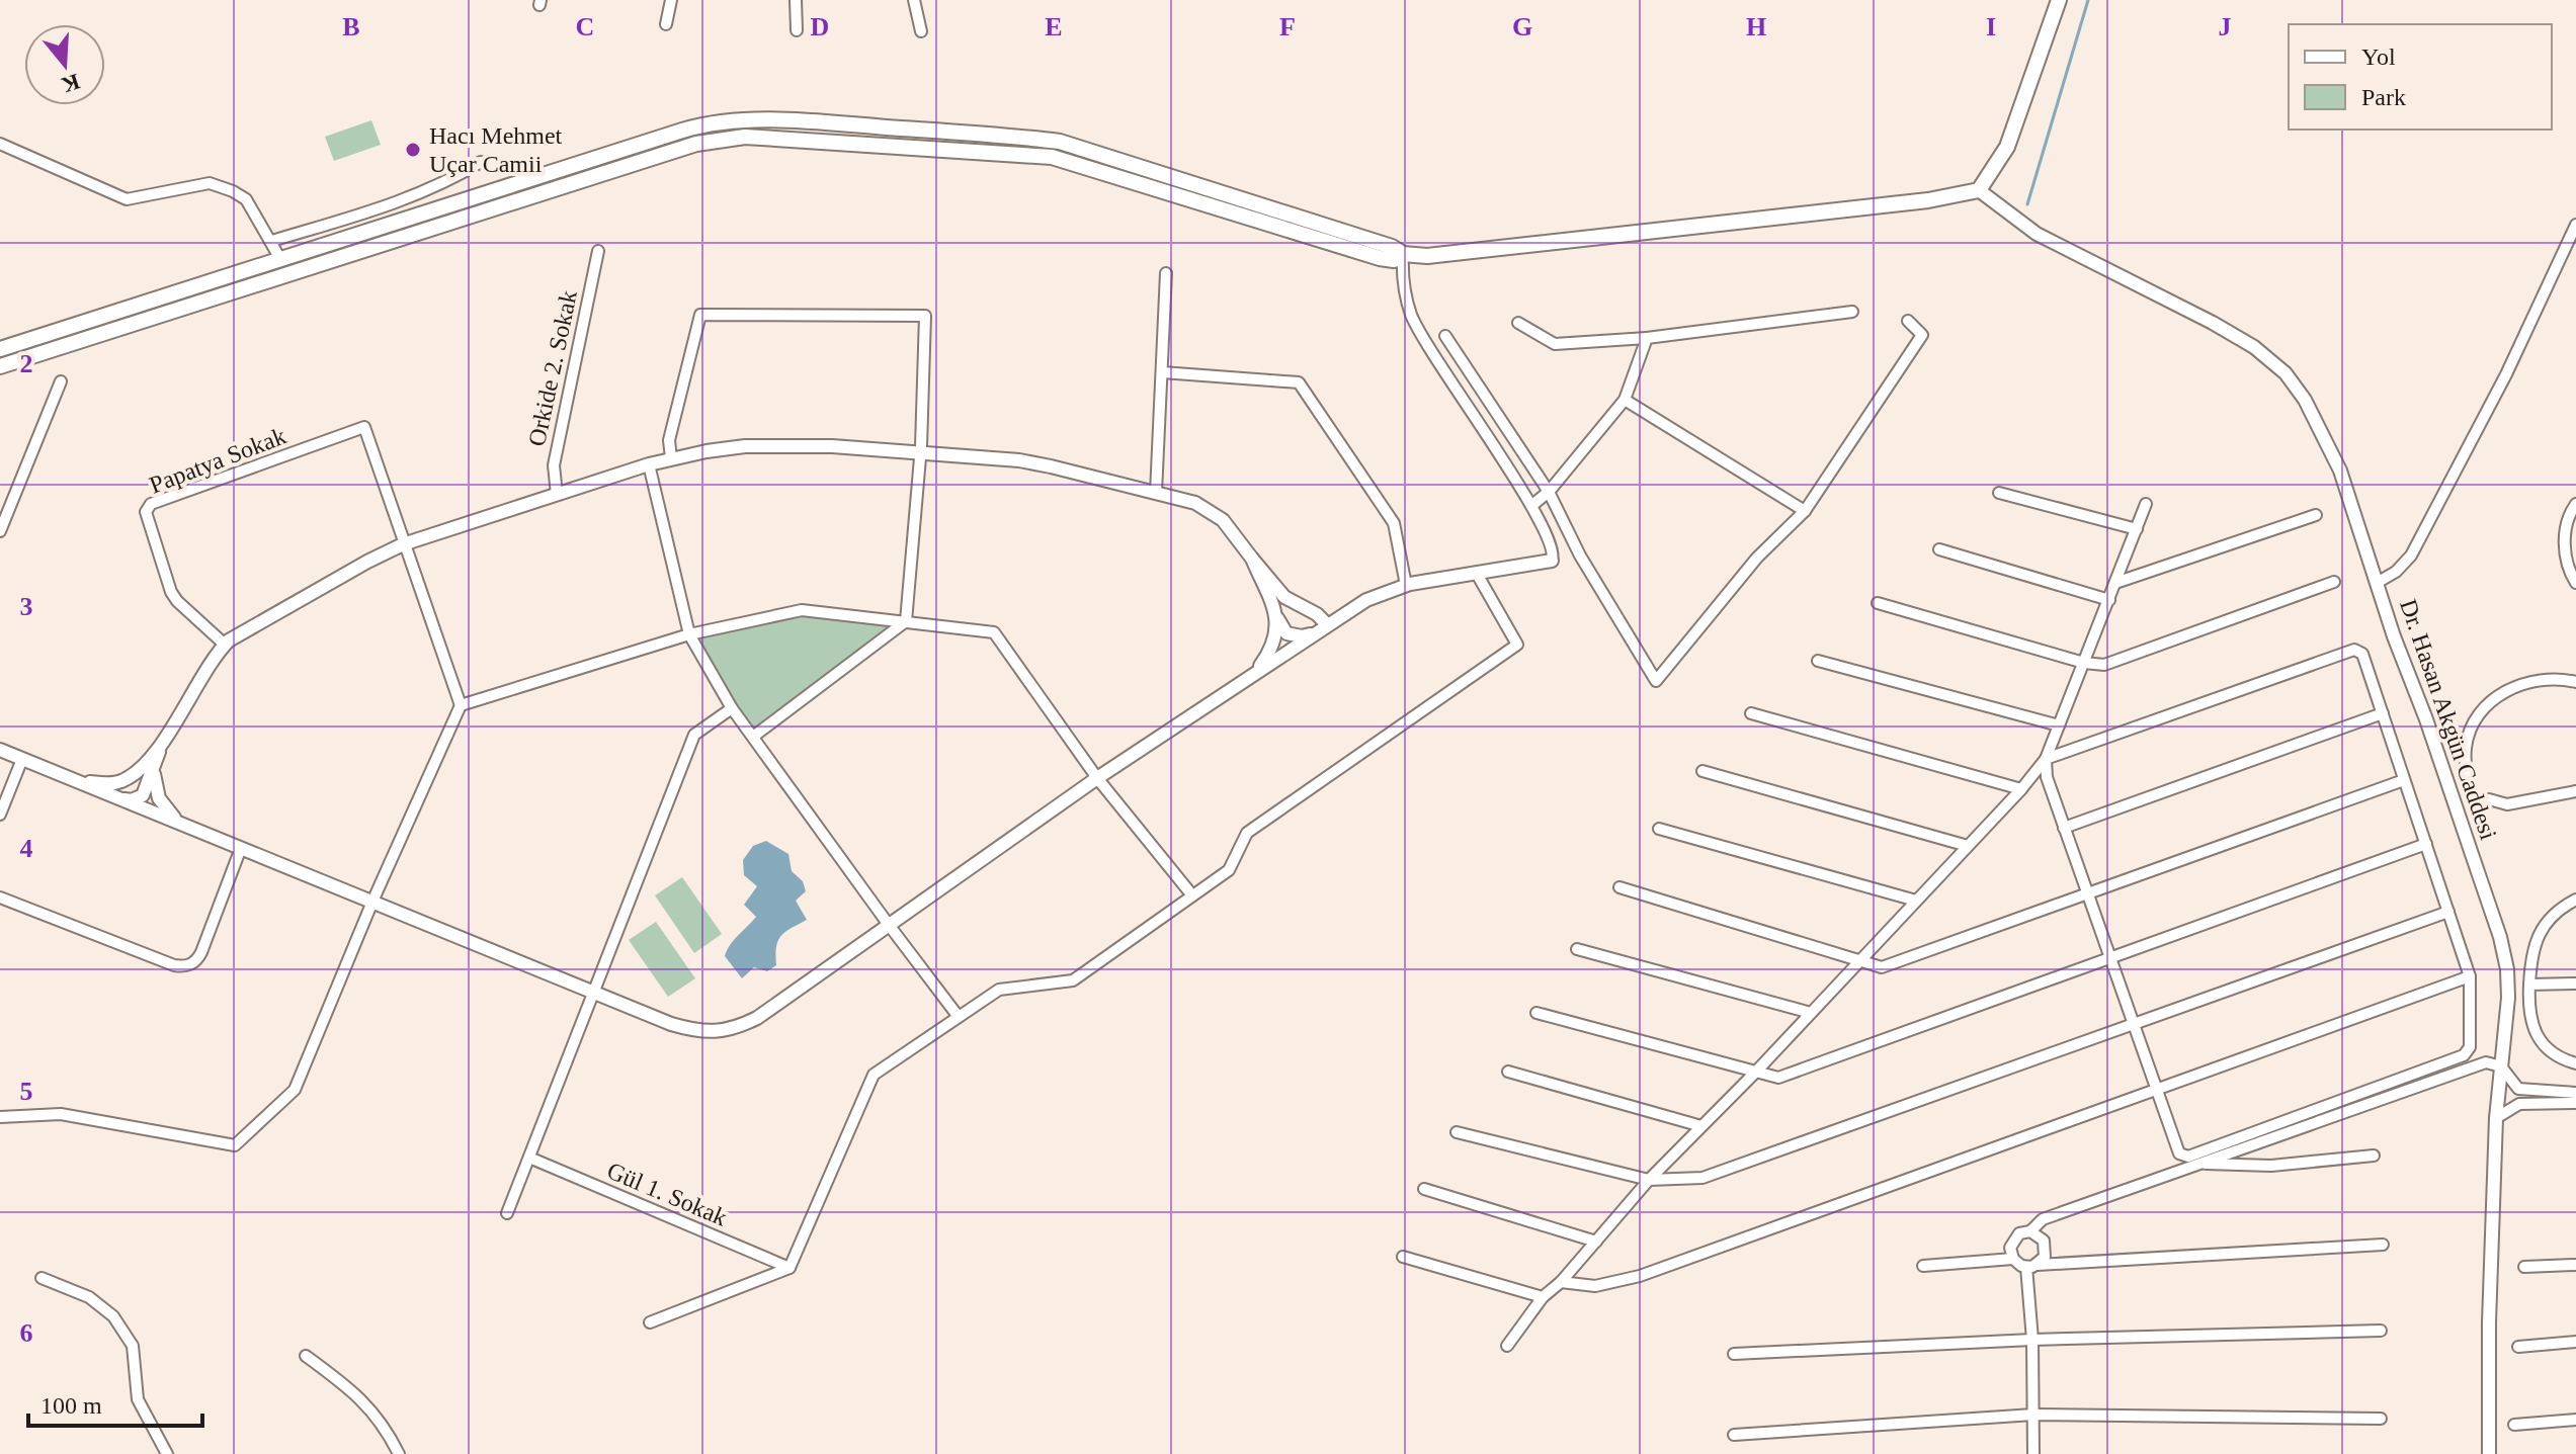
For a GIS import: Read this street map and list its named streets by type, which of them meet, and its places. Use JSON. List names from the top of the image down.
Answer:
{
  "streets": {
    "street": [
      "Orkide 2. Sokak",
      "Papatya Sokak",
      "Dr. Hasan Akgün Caddesi",
      "Gül 1. Sokak"
    ]
  },
  "places": ["Hacı Mehmet Uçar Camii"],
  "legend": ["Yol", "Park"],
  "scale_bar": "100 m",
  "north": "bottom",
  "grid": {
    "columns": [
      "B",
      "C",
      "D",
      "E",
      "F",
      "G",
      "H",
      "I",
      "J"
    ],
    "rows": [
      "2",
      "3",
      "4",
      "5",
      "6"
    ]
  }
}
